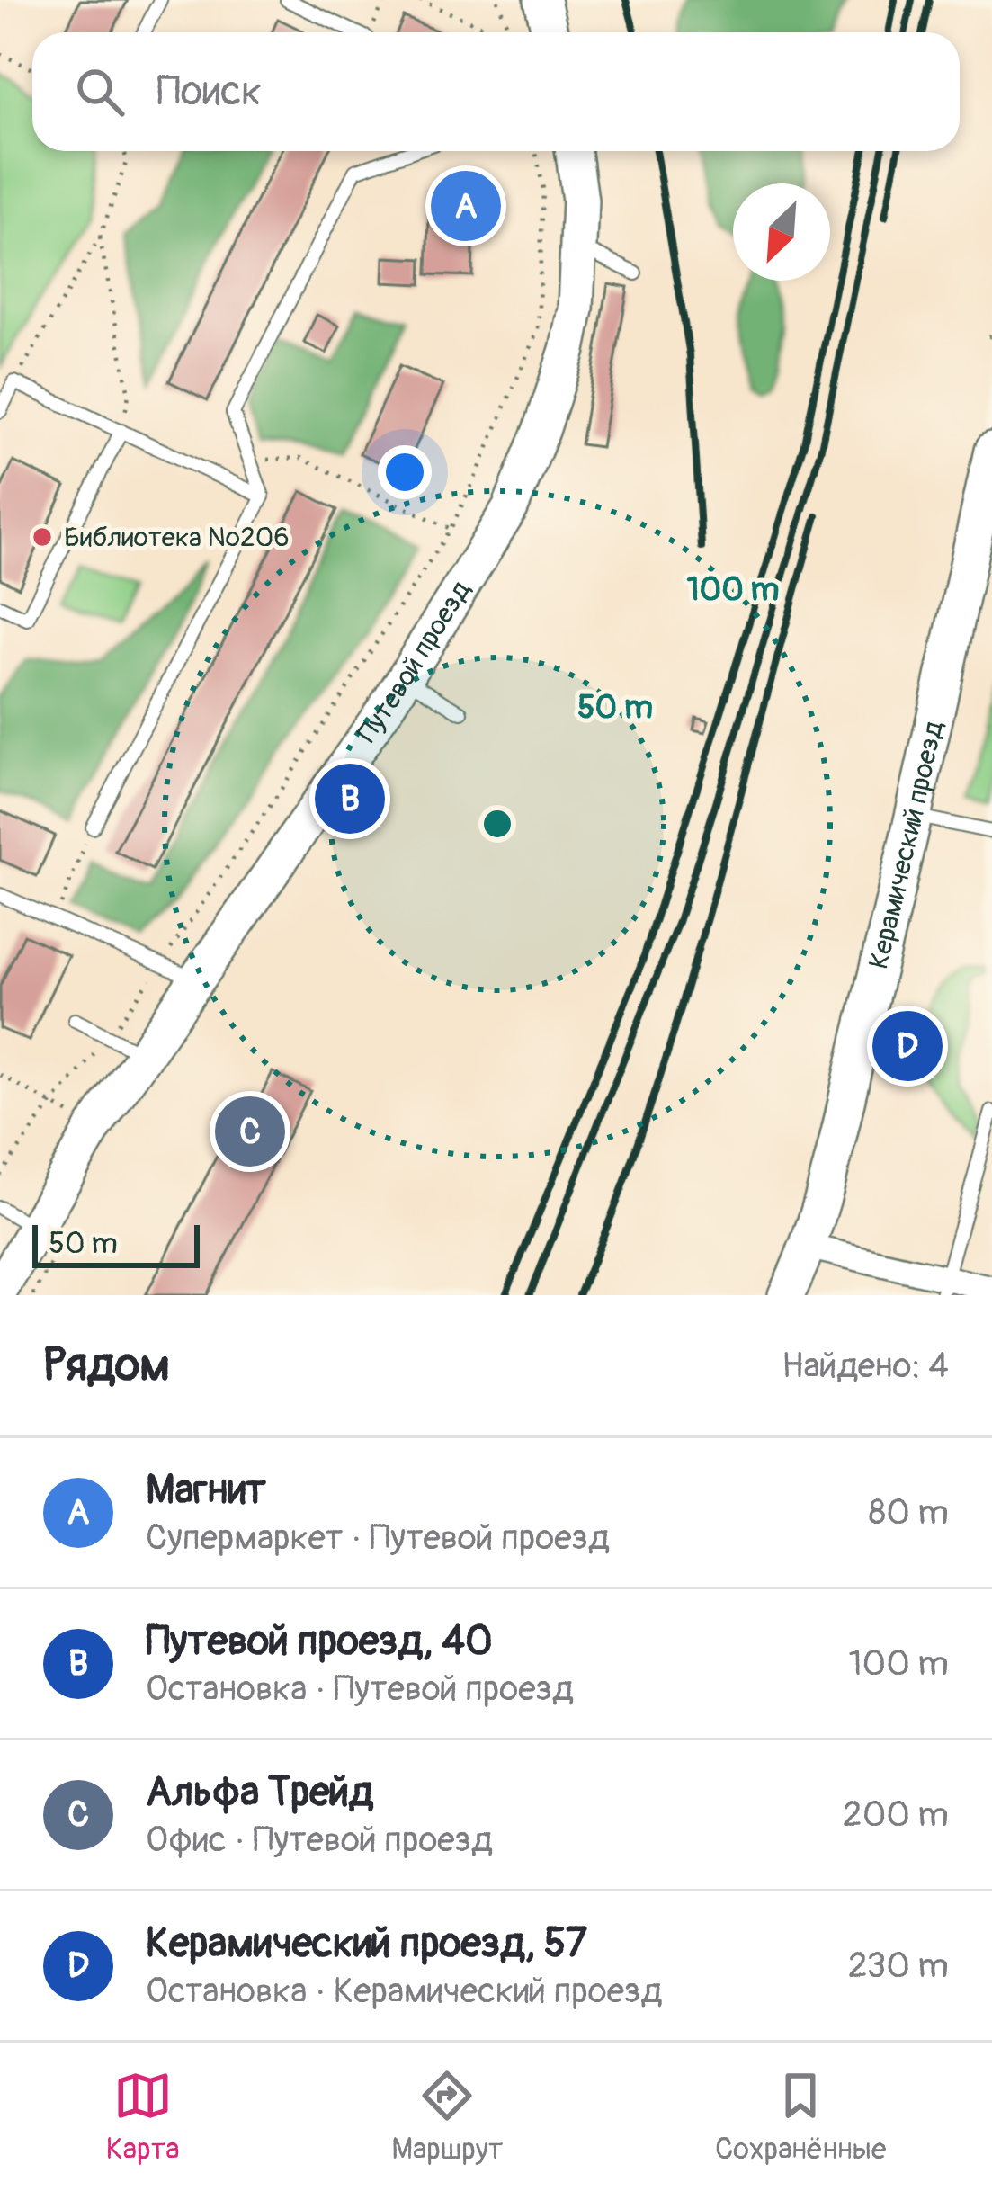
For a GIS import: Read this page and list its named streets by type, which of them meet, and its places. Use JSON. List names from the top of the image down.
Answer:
{
  "streets": {
    "street": ["Путевой проезд", "Керамический проезд"]
  },
  "places": ["Библиотека №206"],
  "scale_bar": "50 m",
  "north": "bottom left",
  "page": {
    "search": "Поиск",
    "pins": [
      "A",
      "B",
      "D",
      "C"
    ],
    "scale": "50 m",
    "heading": ["Рядом", "Найдено: 4"],
    "list": [
      {
        "mark": "A",
        "name": "Магнит",
        "note": "Супермаркет · Путевой проезд",
        "value": "80 m"
      },
      {
        "mark": "B",
        "name": "Путевой проезд, 40",
        "note": "Остановка · Путевой проезд",
        "value": "100 m"
      },
      {
        "mark": "C",
        "name": "Альфа Трейд",
        "note": "Офис · Путевой проезд",
        "value": "200 m"
      },
      {
        "mark": "D",
        "name": "Керамический проезд, 57",
        "note": "Остановка · Керамический проезд",
        "value": "230 m"
      }
    ],
    "nav": ["Карта", "Маршрут", "Сохранённые"]
  },
  "rings": ["100 m", "50 m"]
}
